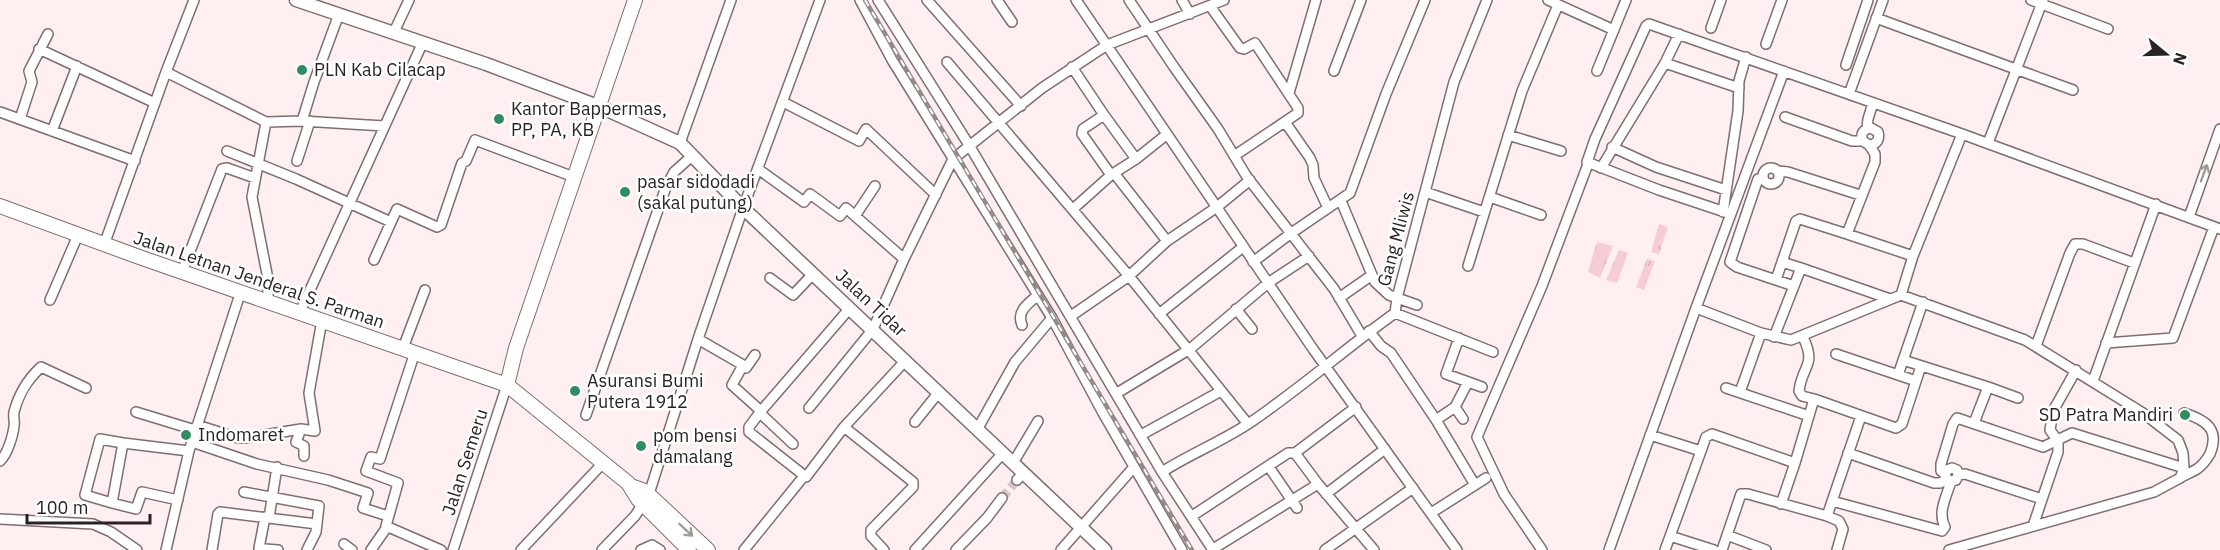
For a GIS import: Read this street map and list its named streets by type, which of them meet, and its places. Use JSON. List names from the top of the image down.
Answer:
{
  "streets": {
    "main road": ["Jalan Letnan Jenderal S. Parman"],
    "street": ["Gang Mliwis", "Jalan Tidar", "Jalan Semeru"]
  },
  "crossings": [
    ["Jalan Letnan Jenderal S. Parman", "Jalan Semeru"]
  ],
  "places": [
    "PLN Kab Cilacap",
    "Kantor Bappermas, PP, PA, KB",
    "pasar sidodadi (sakal putung)",
    "Asuransi Bumi Putera 1912",
    "SD Patra Mandiri",
    "Indomaret",
    "pom bensi damalang"
  ],
  "scale_bar": "100 m",
  "north": "right"
}
